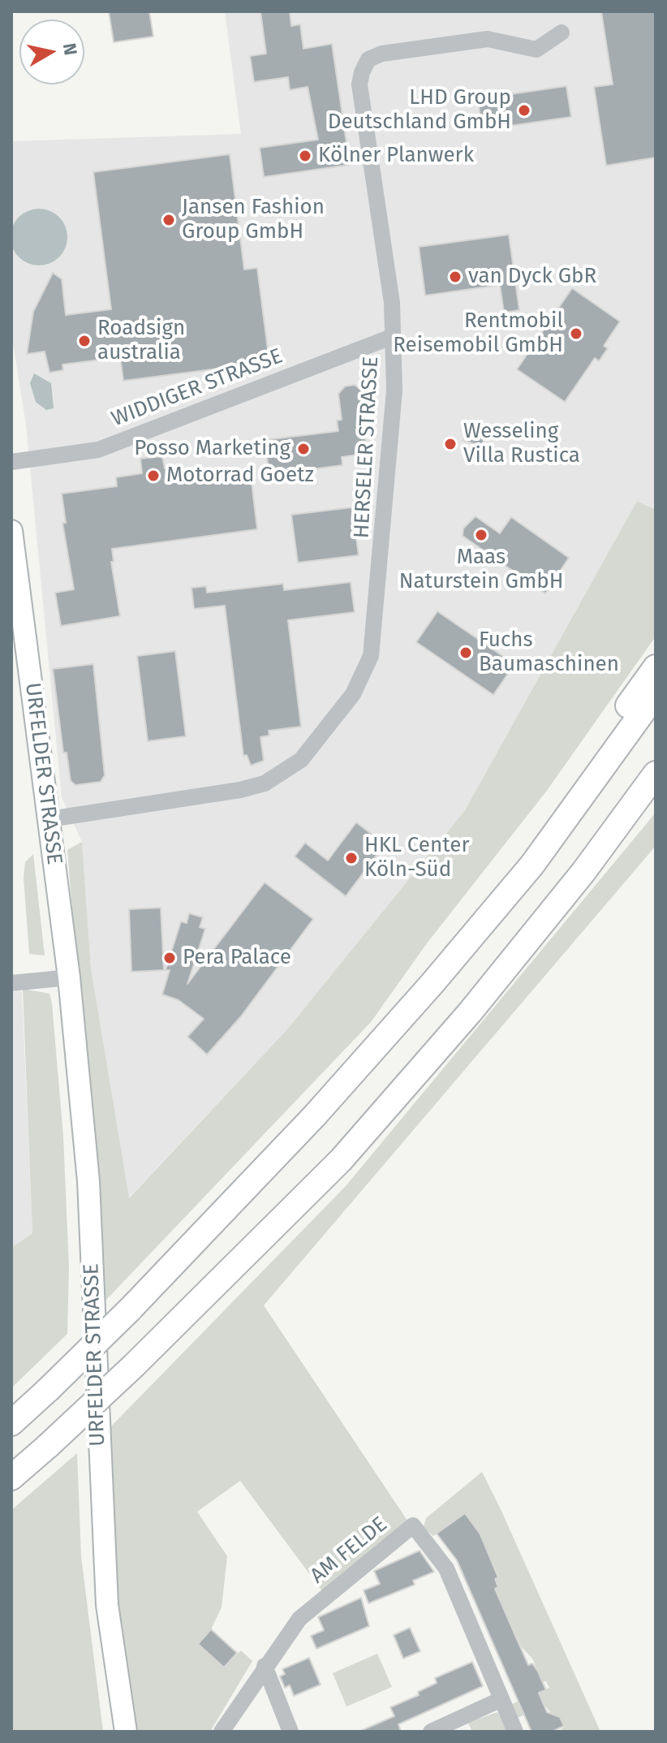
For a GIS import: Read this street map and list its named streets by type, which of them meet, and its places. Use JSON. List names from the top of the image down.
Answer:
{
  "streets": {
    "main road": ["URFELDER STRASSE"],
    "street": ["WIDDIGER STRASSE", "HERSELER STRASSE", "AM FELDE"]
  },
  "crossings": [
    ["WIDDIGER STRASSE", "HERSELER STRASSE"],
    ["HERSELER STRASSE", "URFELDER STRASSE"]
  ],
  "places": [
    "LHD Group Deutschland GmbH",
    "Kölner Planwerk",
    "Jansen Fashion Group GmbH",
    "van Dyck GbR",
    "Rentmobil Reisemobil GmbH",
    "Roadsign australia",
    "Wesseling Villa Rustica",
    "Posso Marketing",
    "Motorrad Goetz",
    "Maas Naturstein GmbH",
    "Fuchs Baumaschinen",
    "HKL Center Köln-Süd",
    "Pera Palace"
  ],
  "north": "right"
}
